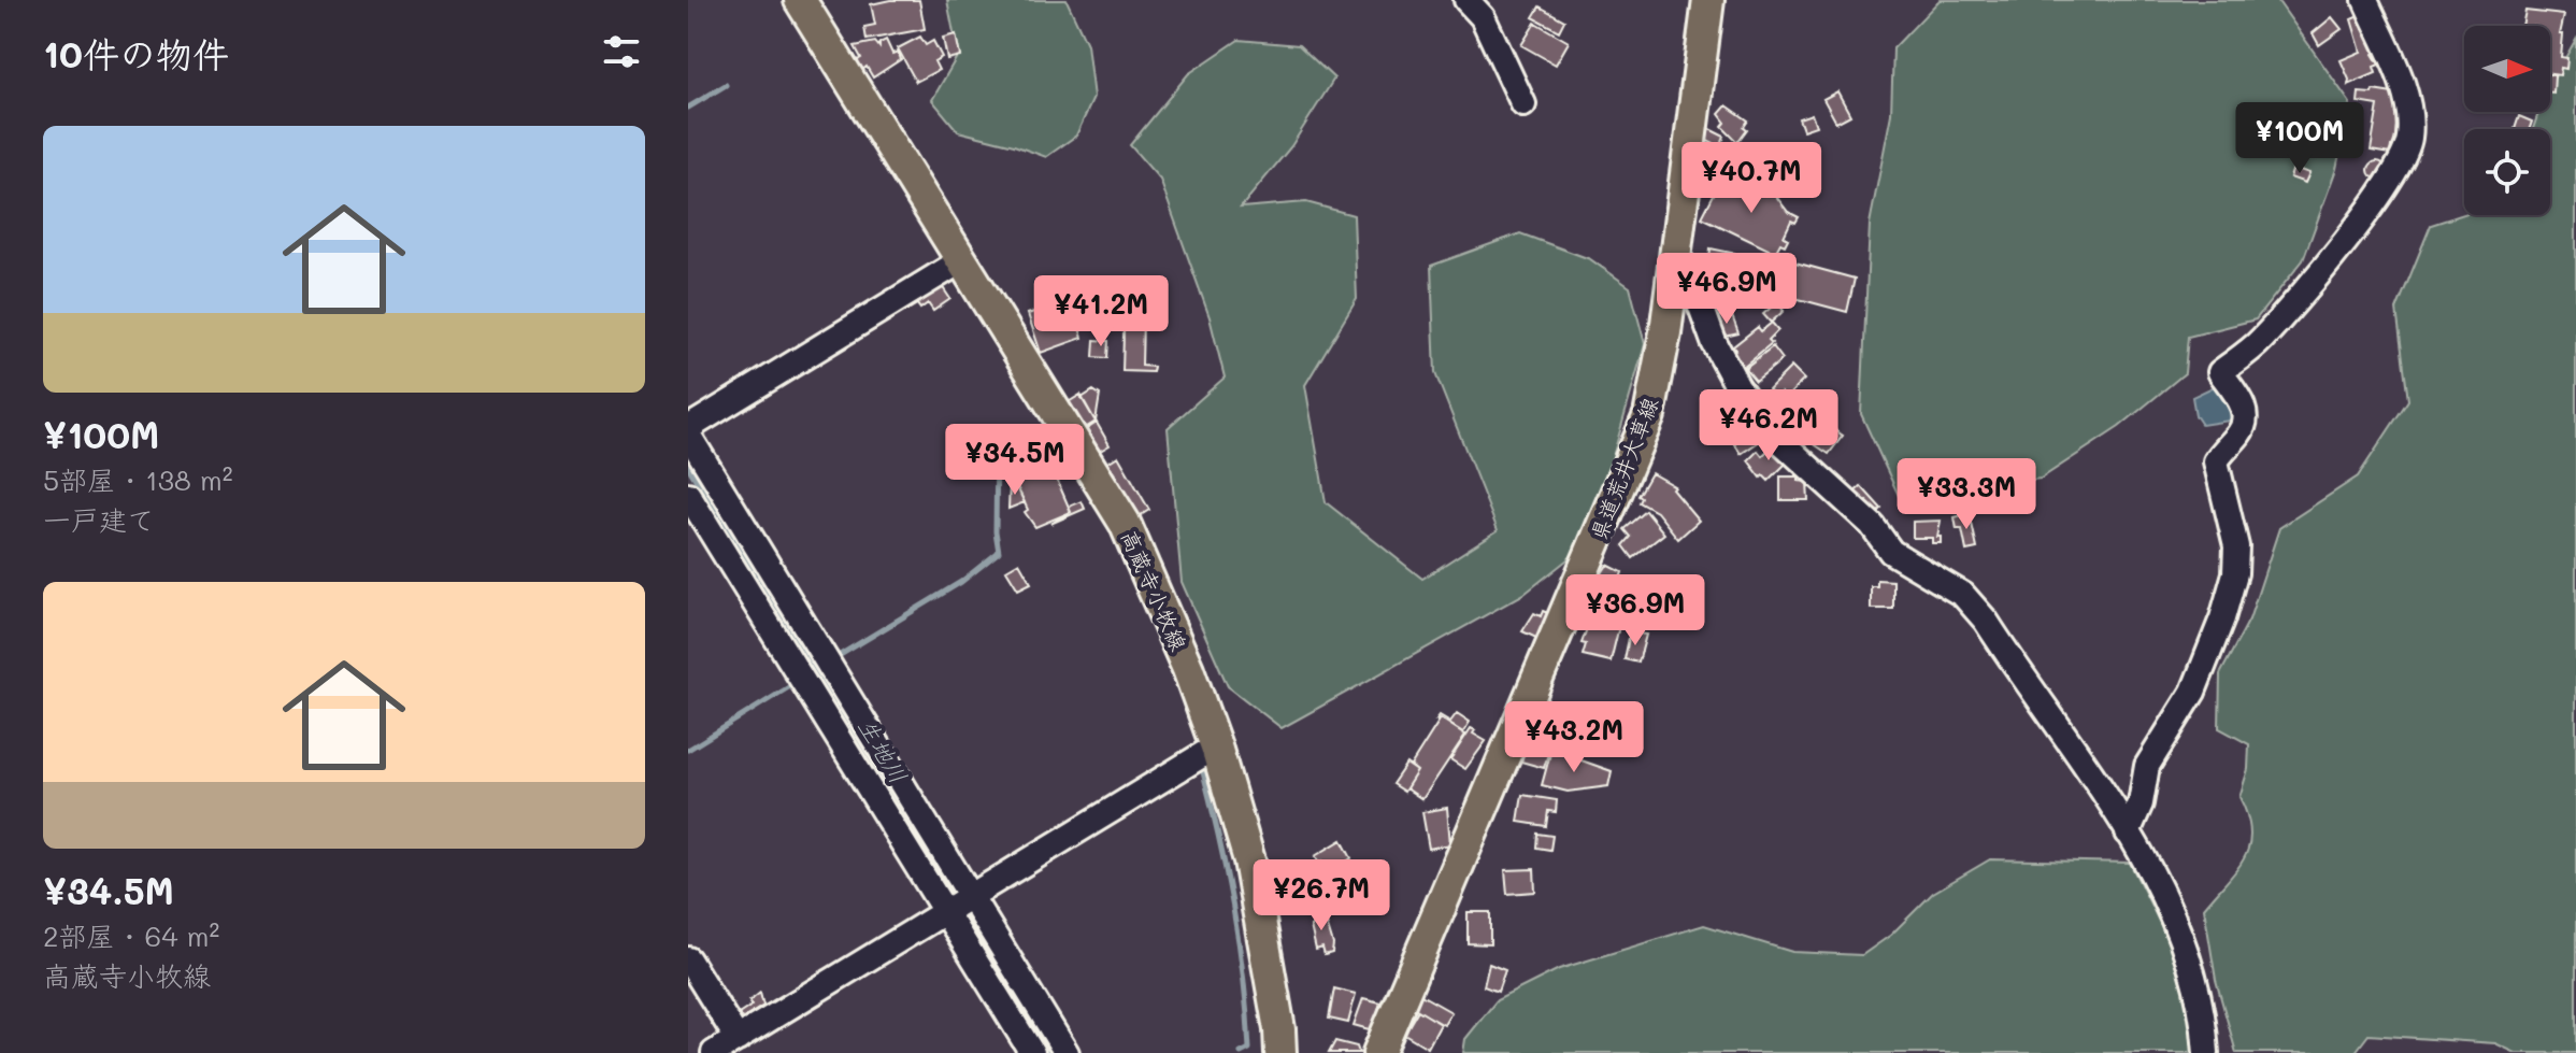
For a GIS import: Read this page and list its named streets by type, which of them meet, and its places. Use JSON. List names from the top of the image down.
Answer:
{
  "streets": {
    "main road": ["県道荒井大草線", "高蔵寺小牧線"]
  },
  "water": ["生地川"],
  "north": "right",
  "page": {
    "heading": "10件の物件",
    "price": [
      "¥100M",
      "¥40.7M",
      "¥46.9M",
      "¥41.2M",
      "¥46.2M",
      "¥34.5M",
      "¥33.3M",
      "¥36.9M",
      "¥43.2M",
      "¥26.7M"
    ],
    "list": [
      {
        "name": "¥100M",
        "note": "5部屋 · 138 m² · 一戸建て"
      },
      {
        "name": "¥34.5M",
        "note": "2部屋 · 64 m² · 高蔵寺小牧線"
      }
    ]
  }
}
